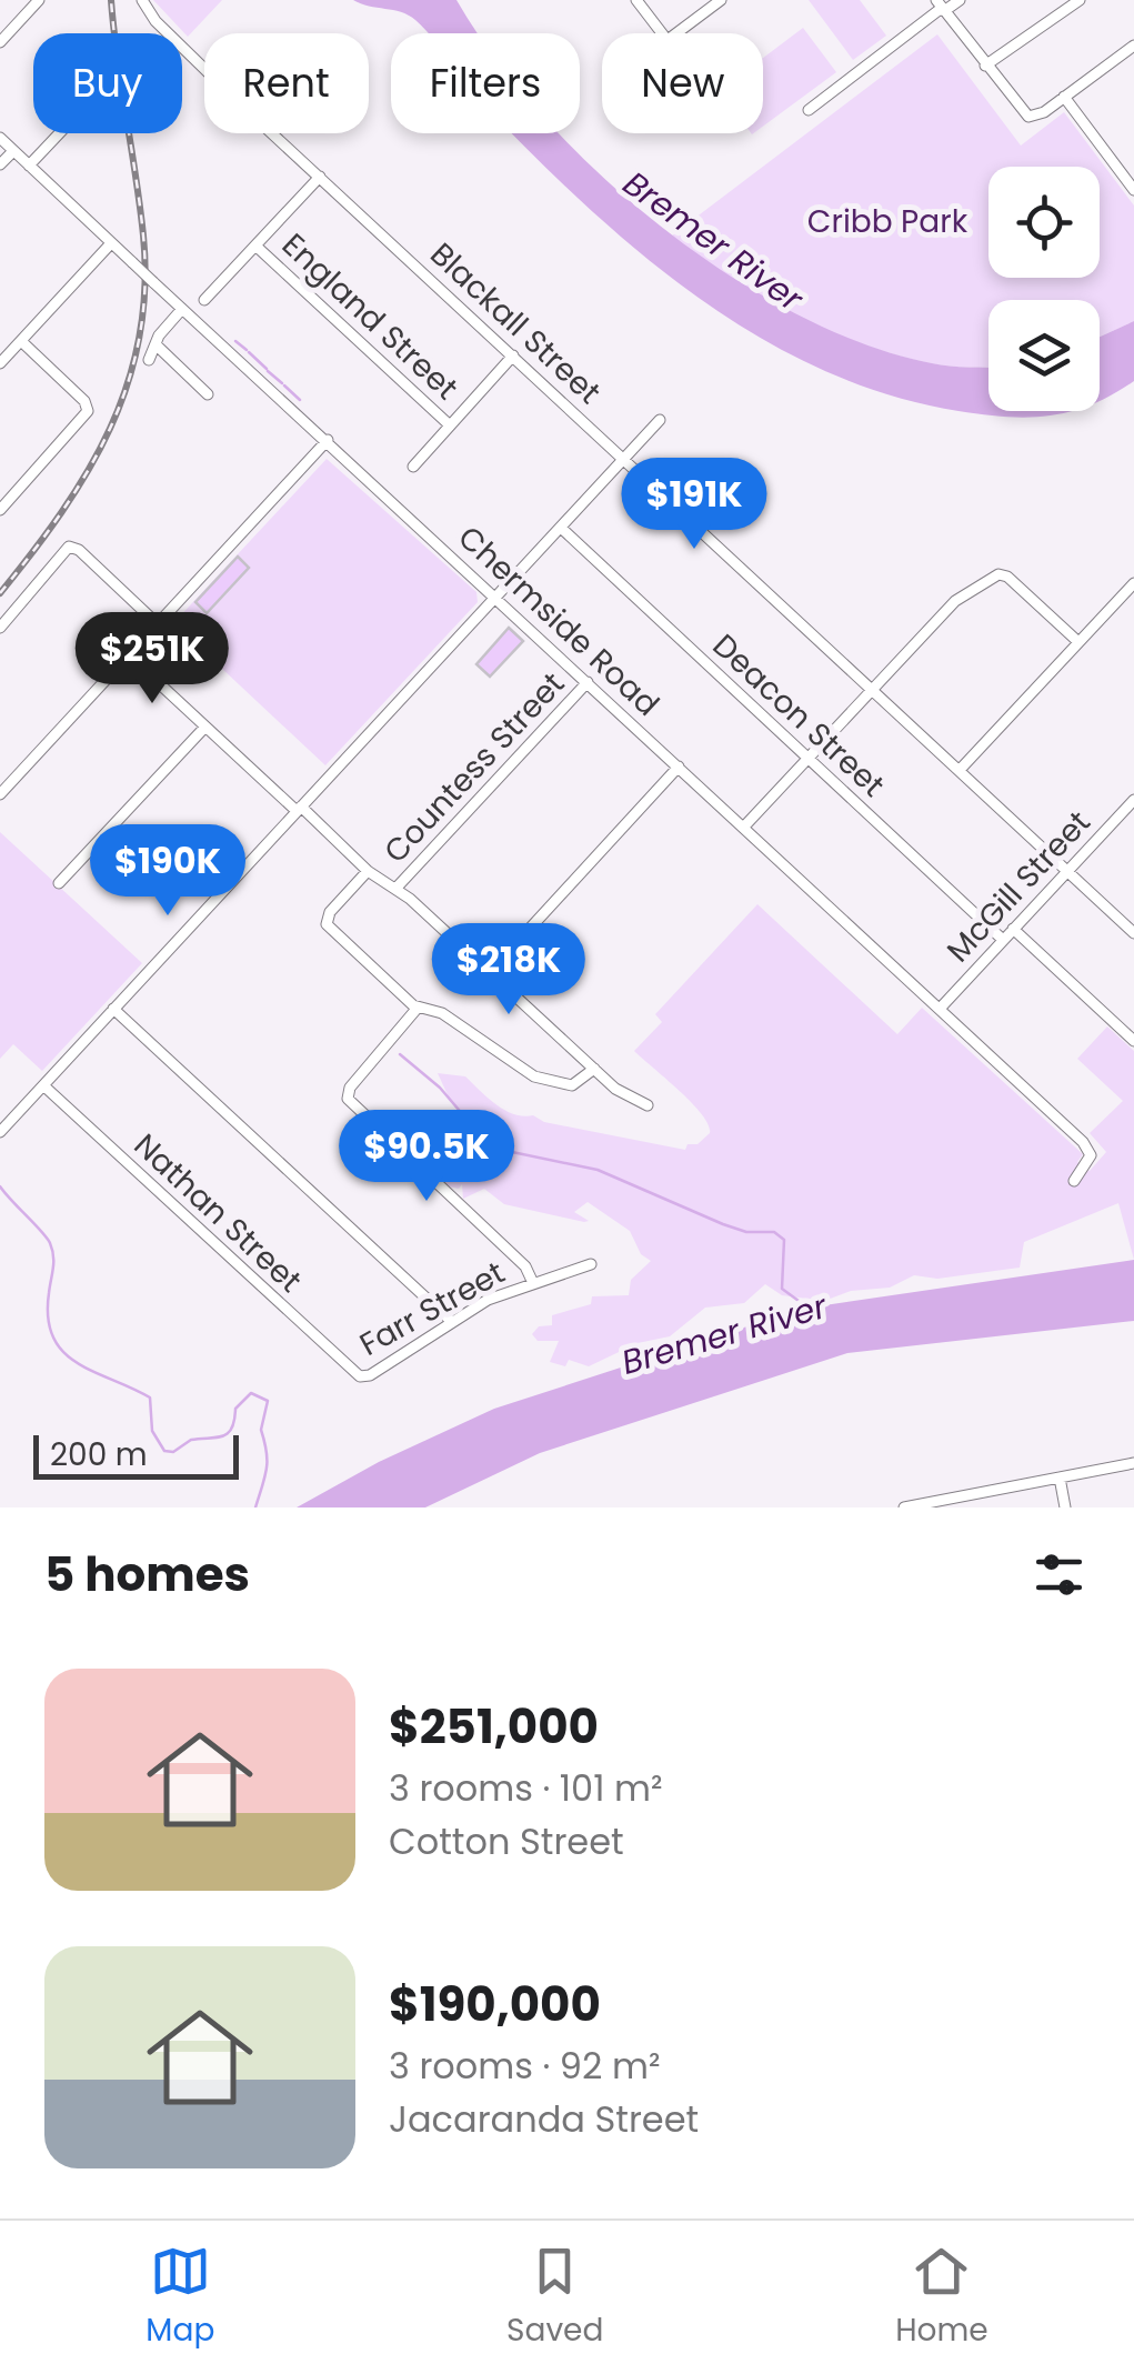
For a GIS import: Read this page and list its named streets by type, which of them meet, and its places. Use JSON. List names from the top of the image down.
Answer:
{
  "streets": {
    "street": [
      "England Street",
      "Blackall Street",
      "Chermside Road",
      "Deacon Street",
      "Countess Street",
      "McGill Street",
      "Nathan Street",
      "Farr Street"
    ]
  },
  "crossings": [
    ["Blackall Street", "McGill Street"],
    ["Chermside Road", "Countess Street"],
    ["Chermside Road", "McGill Street"],
    ["Deacon Street", "McGill Street"],
    ["Nathan Street", "Farr Street"]
  ],
  "water": ["Bremer River"],
  "parks": ["Cribb Park"],
  "scale_bar": "200 m",
  "page": {
    "chip": [
      "Buy",
      "Rent",
      "Filters",
      "New"
    ],
    "price": [
      "$191K",
      "$251K",
      "$190K",
      "$218K",
      "$90.5K"
    ],
    "scale": "200 m",
    "heading": "5 homes",
    "list": [
      {
        "name": "$251,000",
        "note": "3 rooms · 101 m² · Cotton Street"
      },
      {
        "name": "$190,000",
        "note": "3 rooms · 92 m² · Jacaranda Street"
      }
    ],
    "tabs": ["Map", "Saved", "Home"]
  }
}
